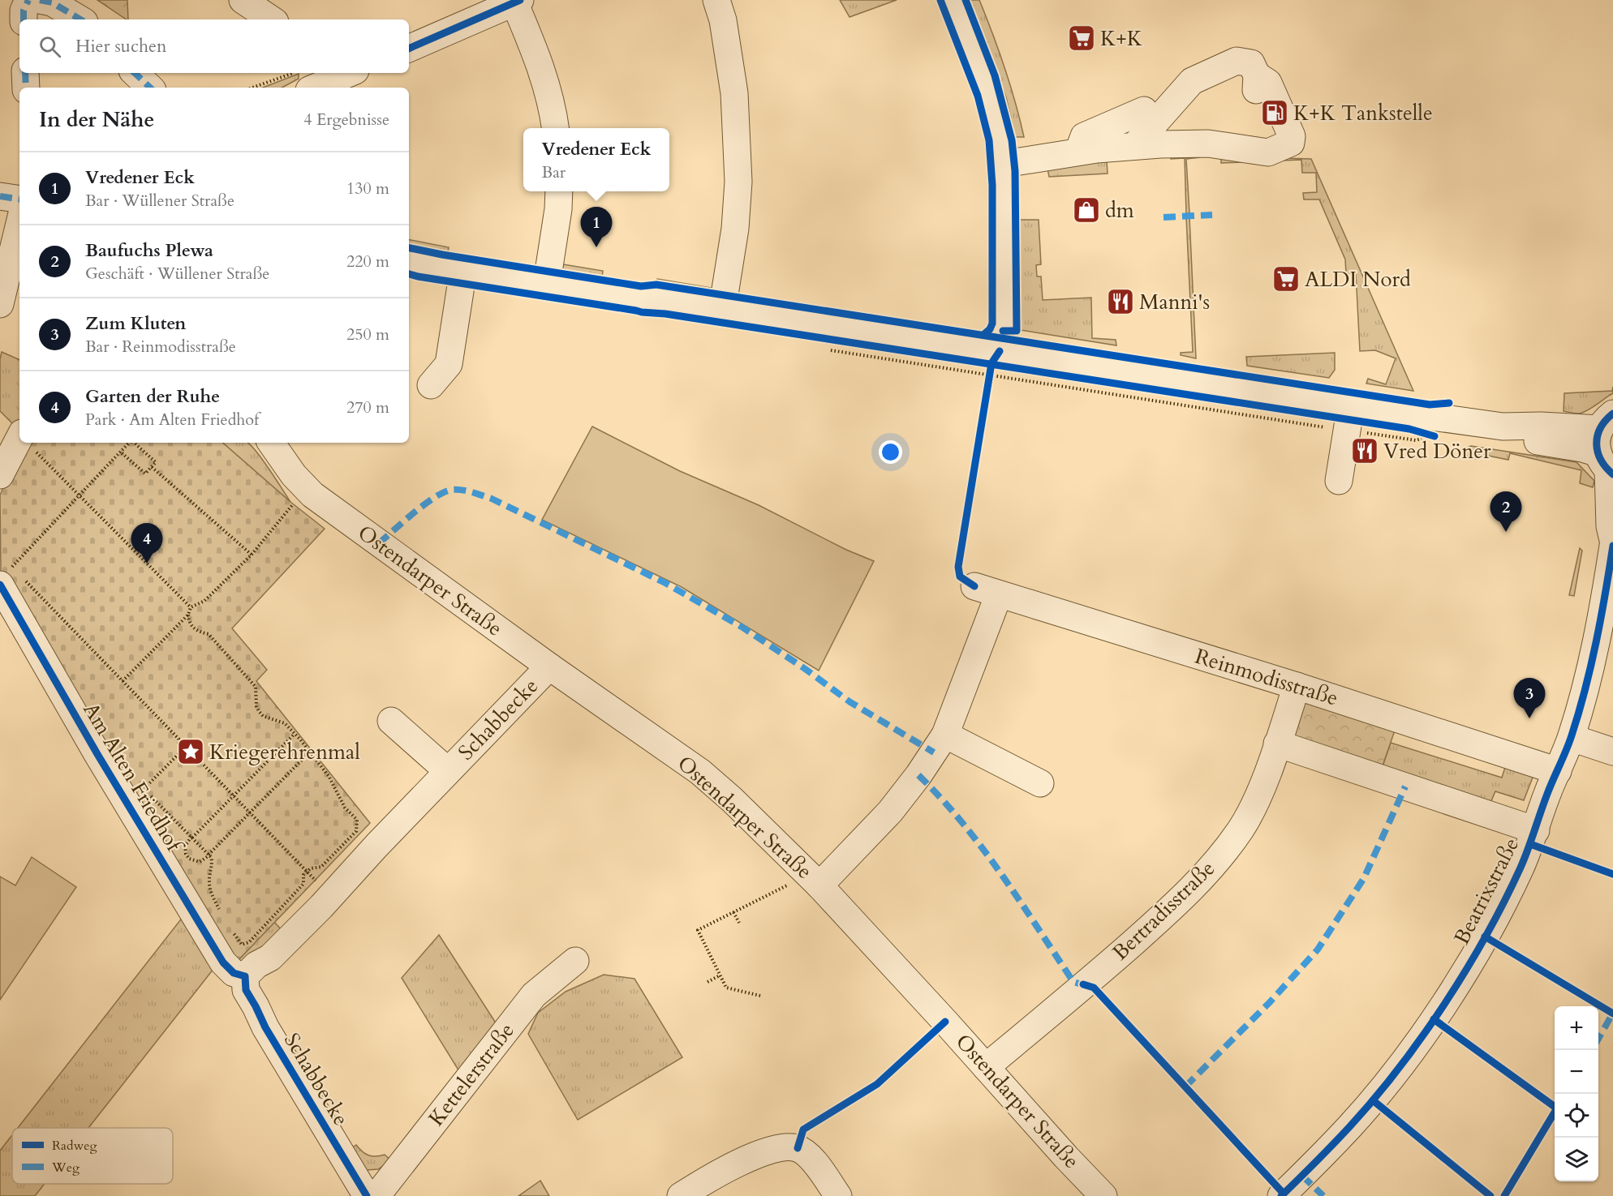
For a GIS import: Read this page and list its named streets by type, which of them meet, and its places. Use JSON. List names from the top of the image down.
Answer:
{
  "streets": {
    "street": [
      "Ostendarper Straße",
      "Reinmodisstraße",
      "Schabbecke",
      "Am Alten Friedhof",
      "Beatrixstraße",
      "Bertradisstraße",
      "Kettelerstraße"
    ]
  },
  "crossings": [
    ["Ostendarper Straße", "Schabbecke"],
    ["Ostendarper Straße", "Bertradisstraße"],
    ["Reinmodisstraße", "Beatrixstraße"],
    ["Reinmodisstraße", "Bertradisstraße"],
    ["Schabbecke", "Am Alten Friedhof"]
  ],
  "places": {
    "supermarket": ["K+K", "ALDI Nord"],
    "fuel station": ["K+K Tankstelle"],
    "shop": ["dm"],
    "restaurant": ["Manni's", "Vred Döner"],
    "place": ["Kriegerehrenmal"]
  },
  "legend": ["Radweg", "Weg"],
  "page": {
    "search": "Hier suchen",
    "heading": ["In der Nähe", "4 Ergebnisse"],
    "popup": ["Vredener Eck", "Bar"],
    "list": [
      {
        "mark": "1",
        "name": "Vredener Eck",
        "note": "Bar · Wüllener Straße",
        "value": "130 m"
      },
      {
        "mark": "2",
        "name": "Baufuchs Plewa",
        "note": "Geschäft · Wüllener Straße",
        "value": "220 m"
      },
      {
        "mark": "3",
        "name": "Zum Kluten",
        "note": "Bar · Reinmodisstraße",
        "value": "250 m"
      },
      {
        "mark": "4",
        "name": "Garten der Ruhe",
        "note": "Park · Am Alten Friedhof",
        "value": "270 m"
      }
    ],
    "pins": [
      "1",
      "2",
      "4",
      "3"
    ],
    "map_buttons": ["+", "−"]
  }
}
